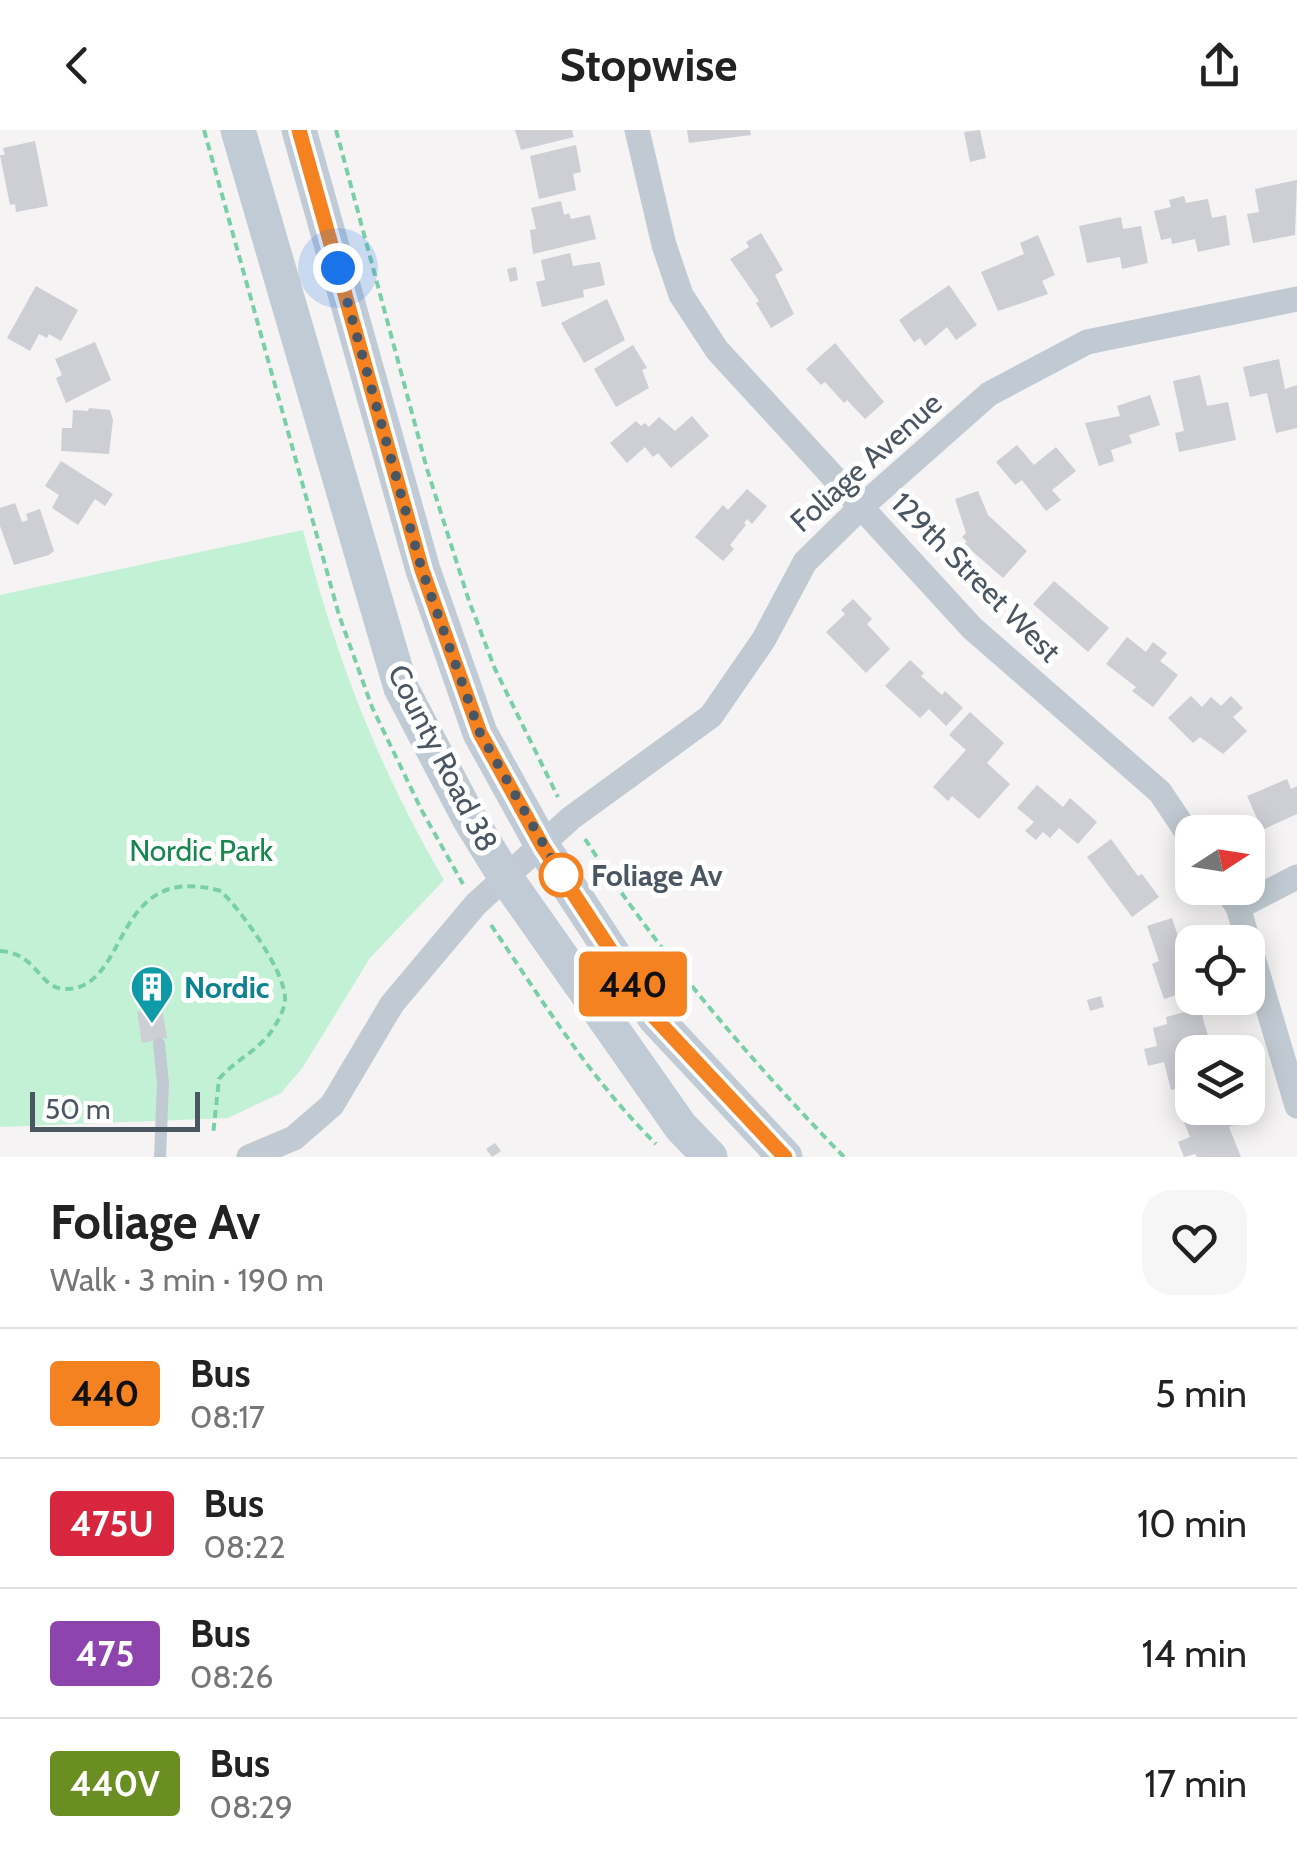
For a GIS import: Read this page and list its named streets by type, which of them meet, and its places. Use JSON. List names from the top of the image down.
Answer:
{
  "streets": {
    "main road": ["County Road 38"],
    "street": ["Foliage Avenue", "129th Street West"]
  },
  "crossings": [
    ["Foliage Avenue", "129th Street West"],
    ["Foliage Avenue", "County Road 38"]
  ],
  "parks": ["Nordic Park"],
  "places": {
    "other": ["Foliage Av"],
    "building": ["Nordic"]
  },
  "lines": ["bus line 440"],
  "scale_bar": "50 m",
  "north": "right",
  "page": {
    "header": "Stopwise",
    "on_map": "440",
    "scale": "50 m",
    "heading": ["Foliage Av", "Walk · 3 min · 190 m"],
    "list": [
      {
        "mark": "440",
        "name": "Bus",
        "note": "08:17",
        "value": "5 min"
      },
      {
        "mark": "475U",
        "name": "Bus",
        "note": "08:22",
        "value": "10 min"
      },
      {
        "mark": "475",
        "name": "Bus",
        "note": "08:26",
        "value": "14 min"
      },
      {
        "mark": "440V",
        "name": "Bus",
        "note": "08:29",
        "value": "17 min"
      }
    ]
  }
}
